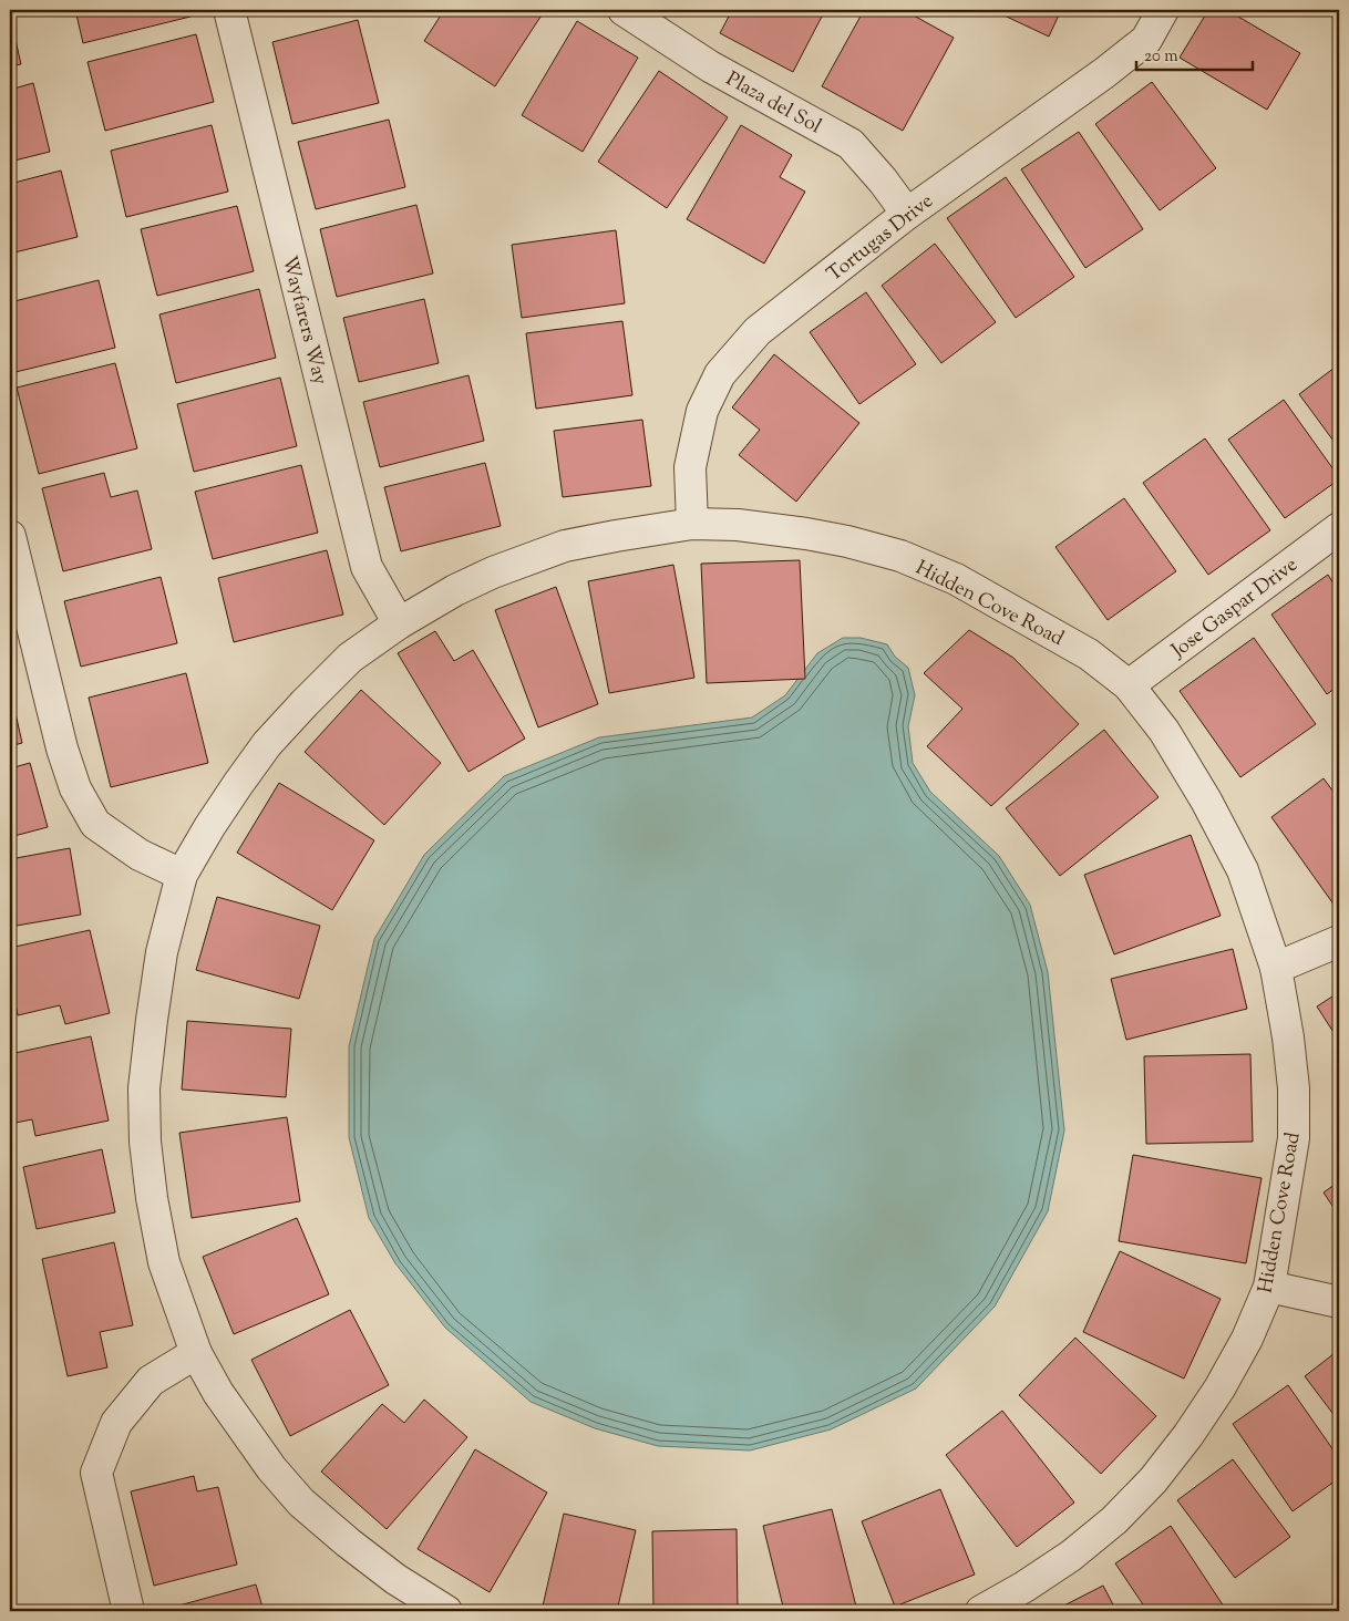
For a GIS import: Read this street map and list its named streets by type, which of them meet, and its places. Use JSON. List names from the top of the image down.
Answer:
{
  "streets": {
    "street": [
      "Plaza del Sol",
      "Tortugas Drive",
      "Wayfarers Way",
      "Hidden Cove Road",
      "Jose Gaspar Drive"
    ]
  },
  "crossings": [
    ["Plaza del Sol", "Tortugas Drive"],
    ["Tortugas Drive", "Hidden Cove Road"],
    ["Wayfarers Way", "Hidden Cove Road"],
    ["Hidden Cove Road", "Jose Gaspar Drive"]
  ],
  "scale_bar": "20 m"
}
